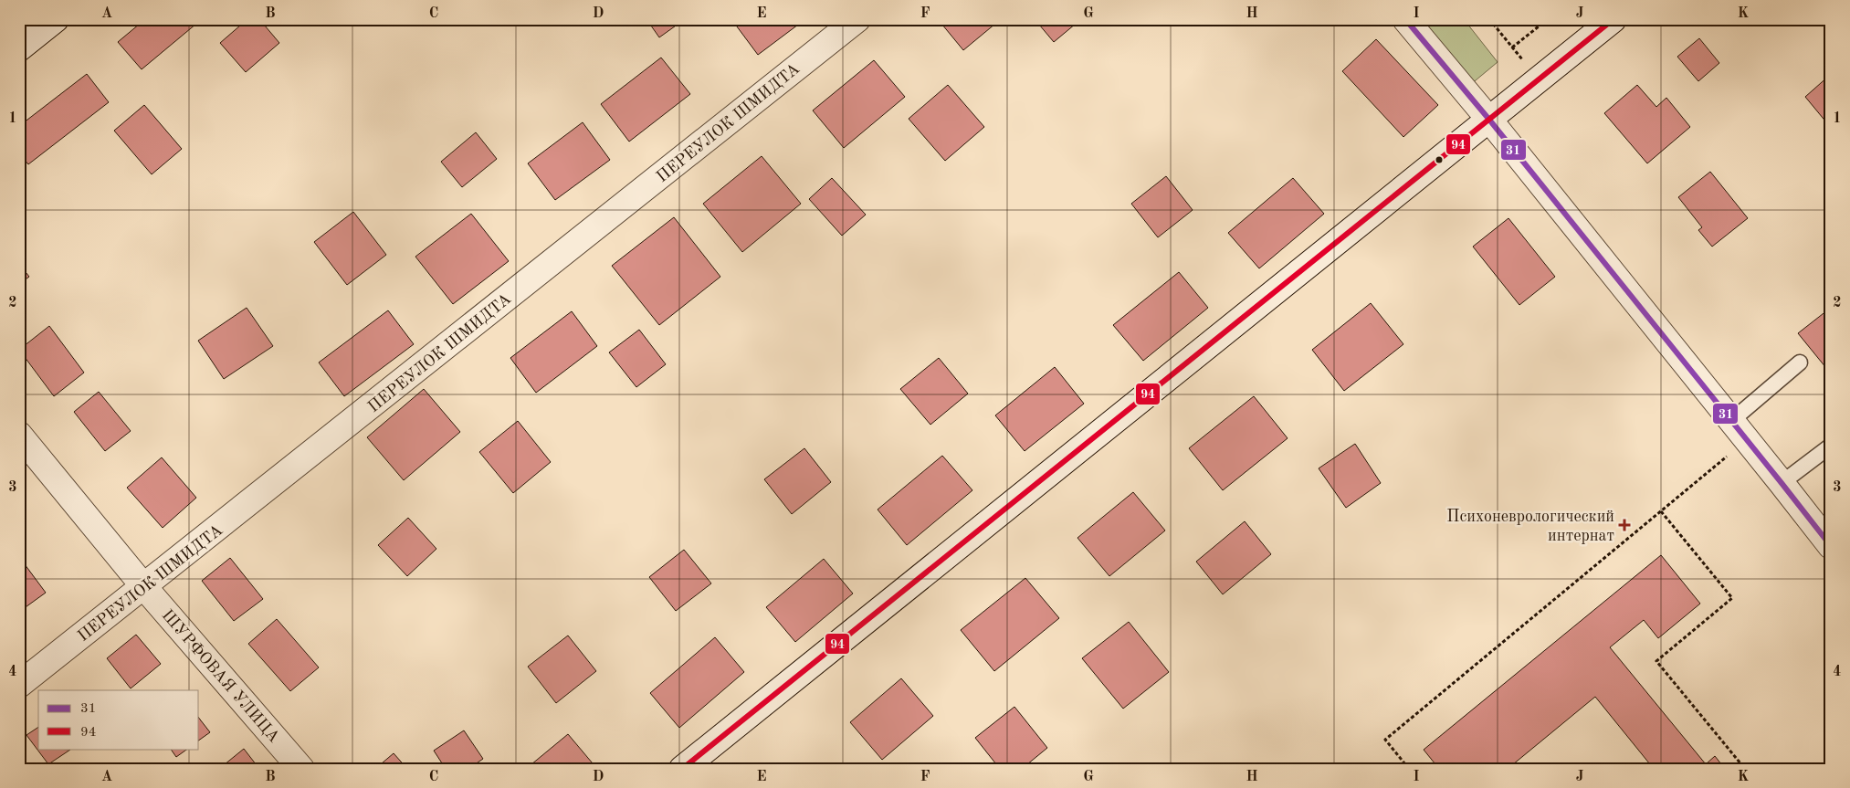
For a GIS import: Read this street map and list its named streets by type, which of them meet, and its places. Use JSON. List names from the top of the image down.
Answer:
{
  "streets": {
    "street": ["ПЕРЕУЛОК ШМИДТА", "ШУРФОВАЯ УЛИЦА"]
  },
  "crossings": [
    ["ПЕРЕУЛОК ШМИДТА", "ШУРФОВАЯ УЛИЦА"]
  ],
  "places": {
    "health": ["Психоневрологический интернат"]
  },
  "lines": ["transit line 31", "transit line 94"],
  "legend": ["31", "94"],
  "grid": {
    "columns": [
      "A",
      "B",
      "C",
      "D",
      "E",
      "F",
      "G",
      "H",
      "I",
      "J",
      "K"
    ],
    "rows": [
      "1",
      "2",
      "3",
      "4"
    ]
  }
}
